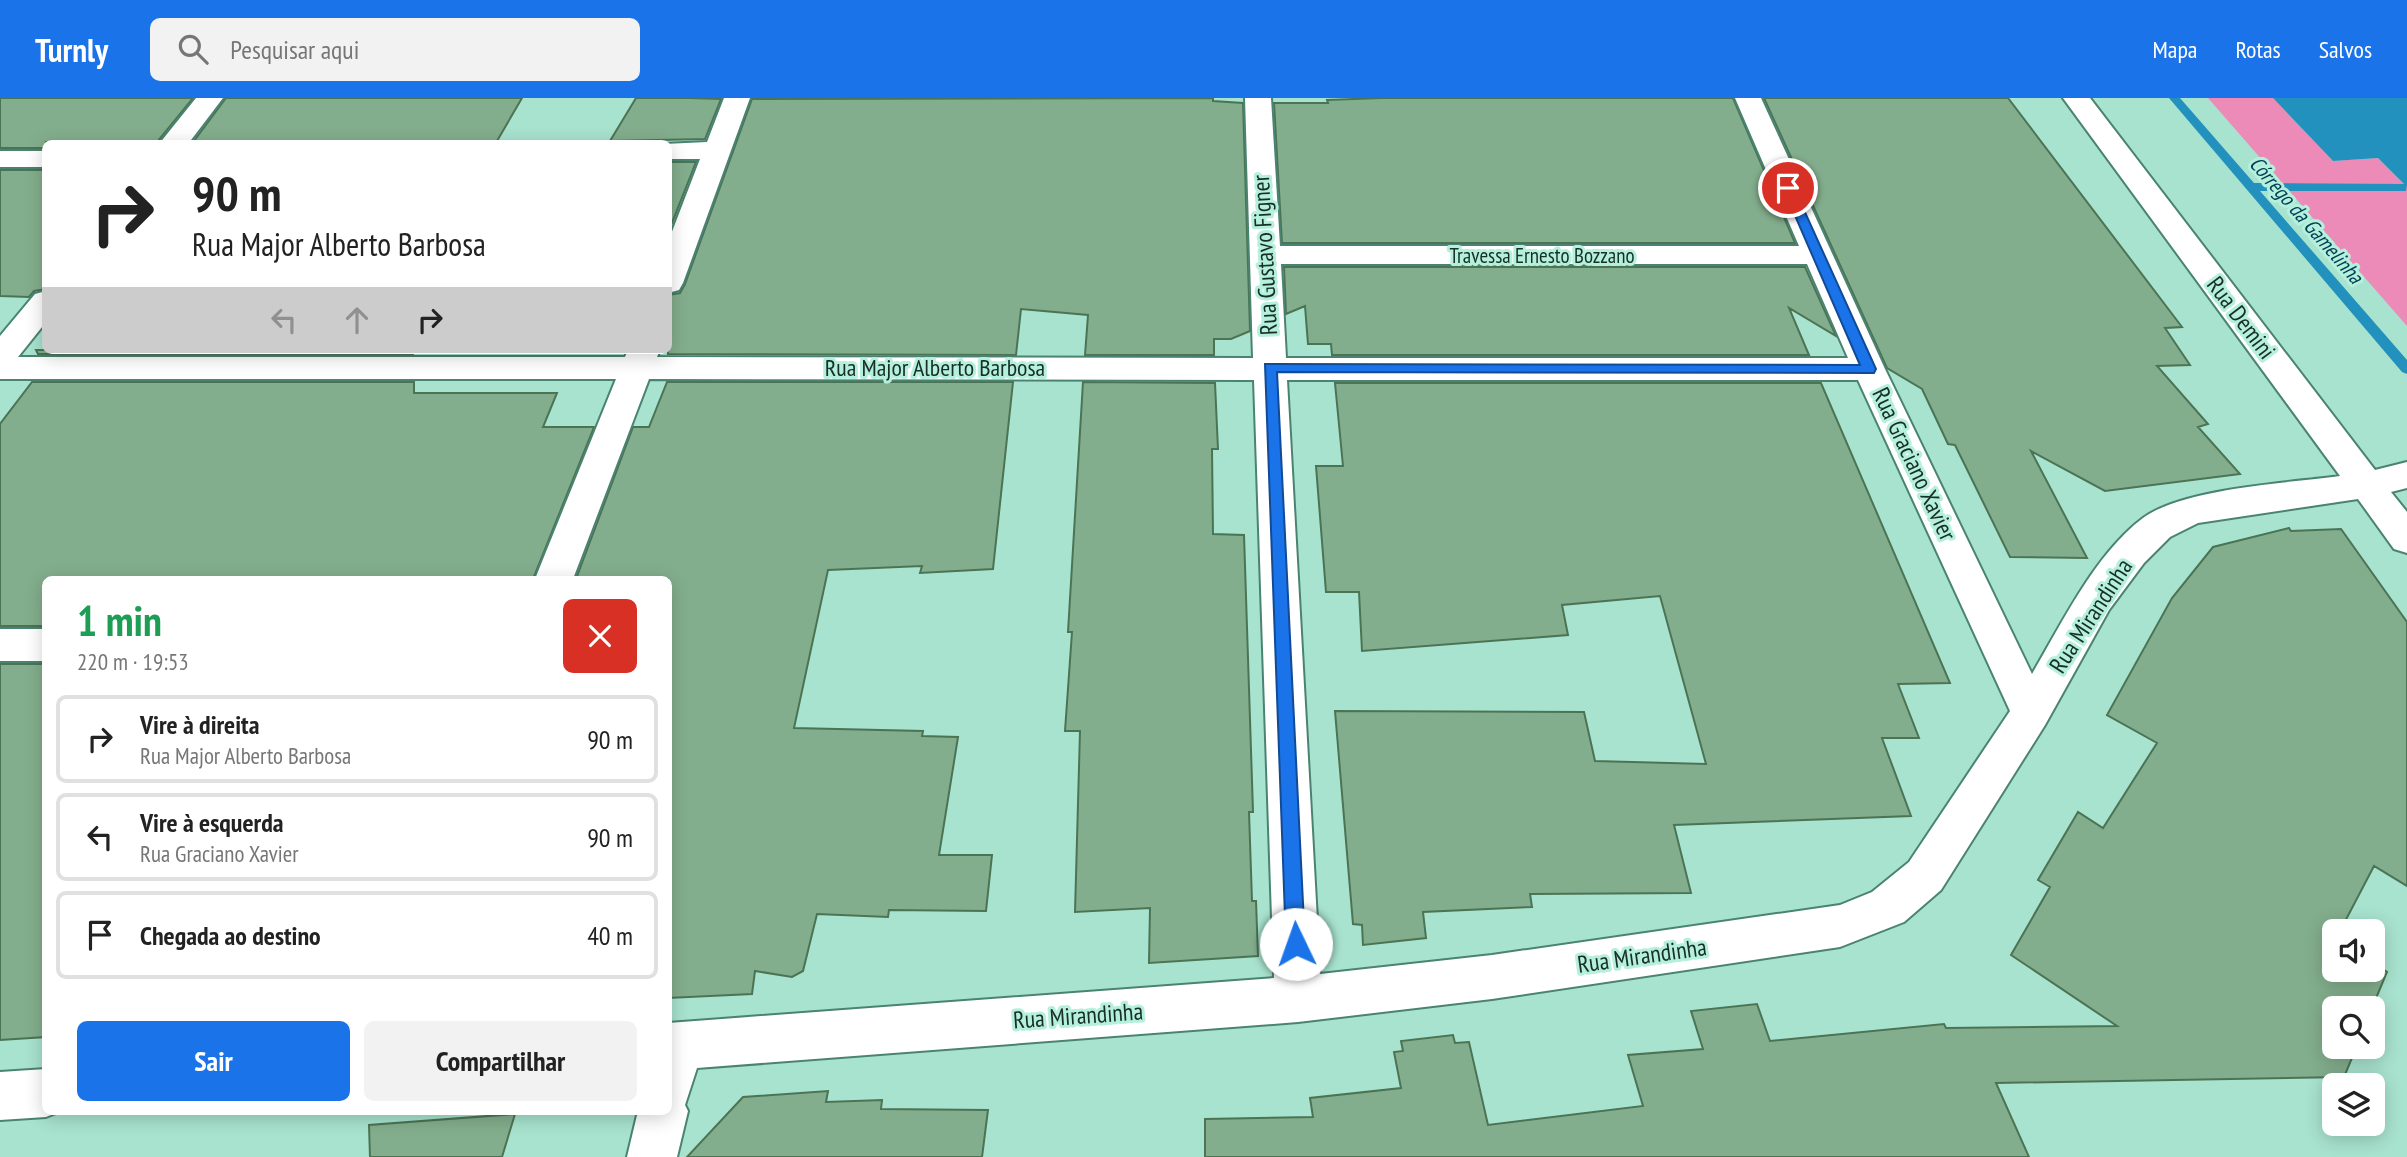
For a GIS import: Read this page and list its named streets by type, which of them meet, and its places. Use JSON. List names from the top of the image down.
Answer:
{
  "streets": {
    "street": [
      "Rua Gustavo Figner",
      "Travessa Ernesto Bozzano",
      "Rua Demini",
      "Rua Major Alberto Barbosa",
      "Rua Graciano Xavier",
      "Rua Mirandinha"
    ]
  },
  "crossings": [
    ["Rua Gustavo Figner", "Travessa Ernesto Bozzano"],
    ["Rua Gustavo Figner", "Rua Major Alberto Barbosa"],
    ["Rua Gustavo Figner", "Rua Mirandinha"],
    ["Travessa Ernesto Bozzano", "Rua Graciano Xavier"],
    ["Rua Demini", "Rua Mirandinha"],
    ["Rua Major Alberto Barbosa", "Rua Graciano Xavier"],
    ["Rua Graciano Xavier", "Rua Mirandinha"]
  ],
  "water": ["Córrego da Gamelinha"],
  "page": {
    "header": "Turnly",
    "search": "Pesquisar aqui",
    "nav": ["Mapa", "Rotas", "Salvos"],
    "turn": ["90 m", "Rua Major Alberto Barbosa"],
    "heading": ["1 min", "220 m · 19:53"],
    "list": [
      {
        "name": "Vire à direita",
        "note": "Rua Major Alberto Barbosa",
        "value": "90 m"
      },
      {
        "name": "Vire à esquerda",
        "note": "Rua Graciano Xavier",
        "value": "90 m"
      },
      {
        "name": "Chegada ao destino",
        "value": "40 m"
      }
    ],
    "buttons": ["Sair", "Compartilhar"]
  }
}
